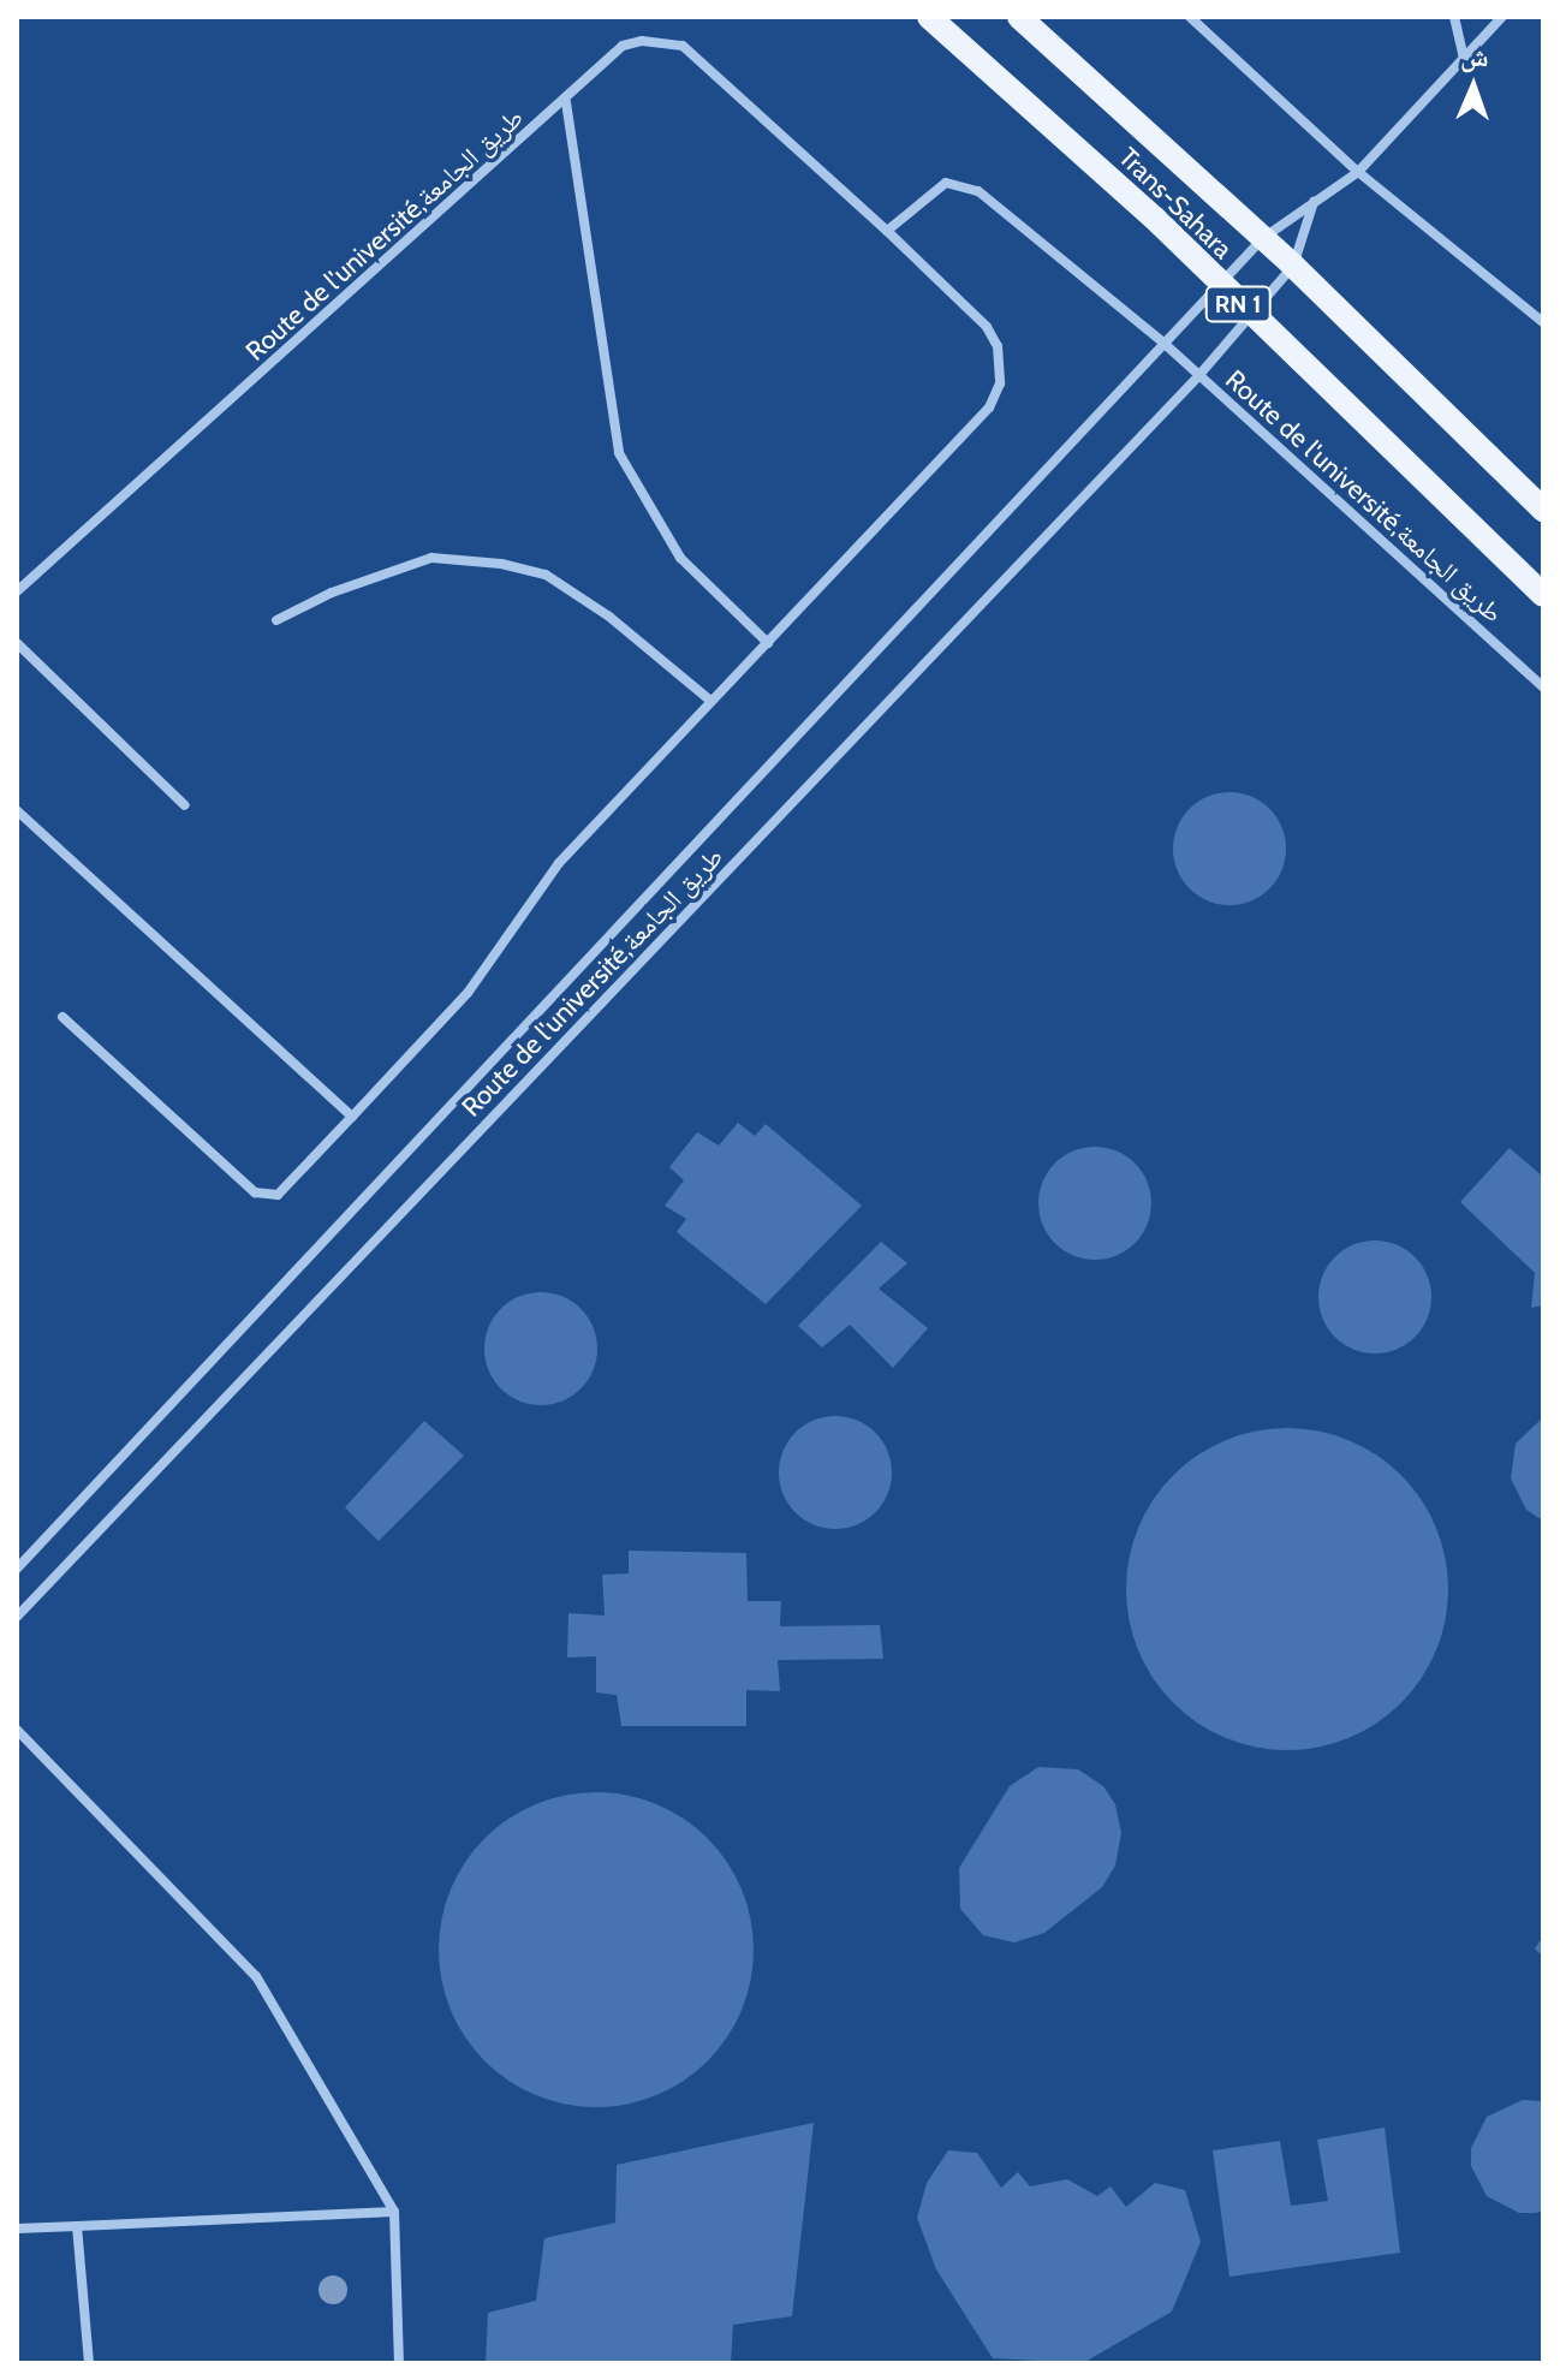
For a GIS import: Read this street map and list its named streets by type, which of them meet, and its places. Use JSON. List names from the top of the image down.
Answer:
{
  "streets": {
    "main road": ["Trans-Sahara", "RN 1"],
    "street": ["Route de l'université,طريق الجامعة"]
  },
  "crossings": [
    ["Trans-Sahara", "Route de l'université,طريق الجامعة"]
  ],
  "north": "top"
}
